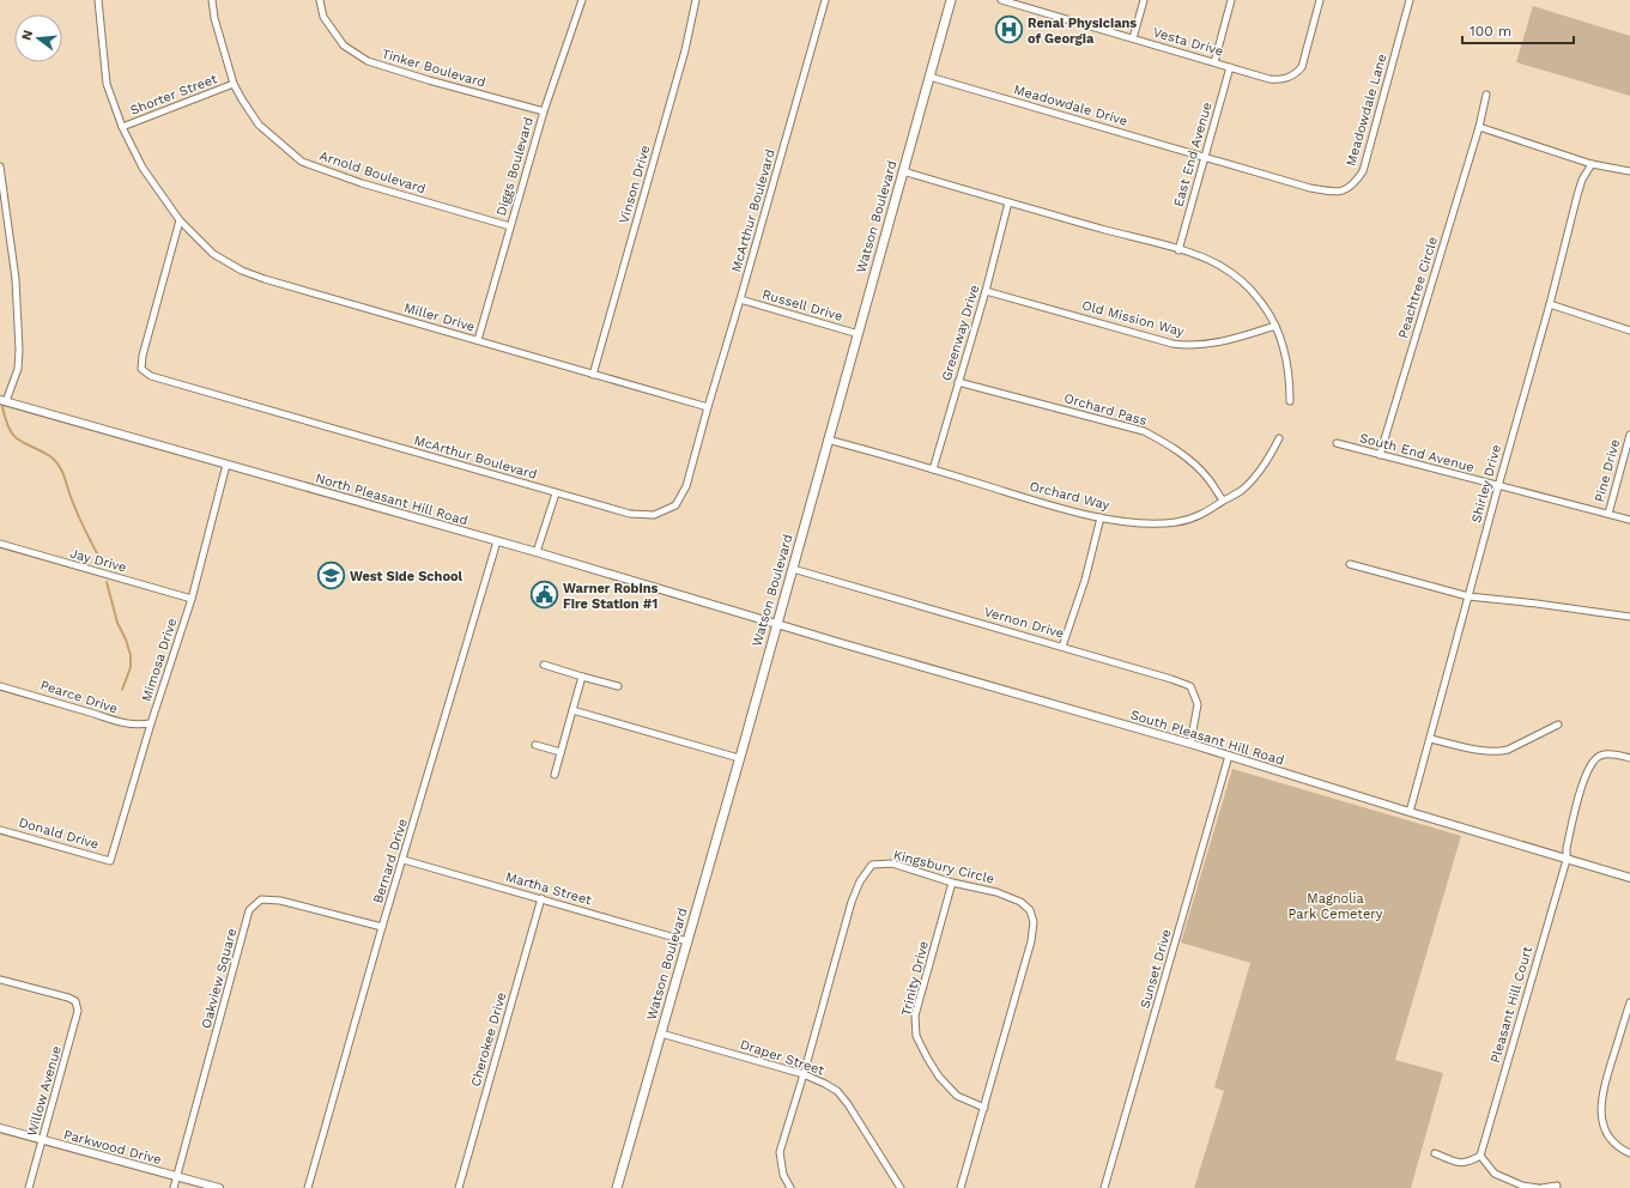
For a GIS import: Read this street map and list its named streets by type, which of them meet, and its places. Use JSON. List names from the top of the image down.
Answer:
{
  "streets": {
    "main road": ["Watson Boulevard"],
    "street": [
      "Vesta Drive",
      "Tinker Boulevard",
      "Shorter Street",
      "Meadowdale Drive",
      "Meadowdale Lane",
      "East End Avenue",
      "Diggs Boulevard",
      "Arnold Boulevard",
      "Vinson Drive",
      "McArthur Boulevard",
      "Peachtree Circle",
      "Russell Drive",
      "Miller Drive",
      "Old Mission Way",
      "Greenway Drive",
      "Orchard Pass",
      "South End Avenue",
      "Pine Drive",
      "Shirley Drive",
      "Orchard Way",
      "North Pleasant Hill Road",
      "Jay Drive",
      "Vernon Drive",
      "Mimosa Drive",
      "Pearce Drive",
      "South Pleasant Hill Road",
      "Donald Drive",
      "Bernard Drive",
      "Kingsbury Circle",
      "Martha Street",
      "Sunset Drive",
      "Oakview Square",
      "Trinity Drive",
      "Pleasant Hill Court",
      "Cherokee Drive",
      "Draper Street",
      "Willow Avenue",
      "Parkwood Drive"
    ]
  },
  "crossings": [
    ["Vesta Drive", "East End Avenue"],
    ["Tinker Boulevard", "Diggs Boulevard"],
    ["Shorter Street", "Arnold Boulevard"],
    ["Meadowdale Drive", "Meadowdale Lane"],
    ["Meadowdale Drive", "East End Avenue"],
    ["Meadowdale Drive", "Watson Boulevard"],
    ["Meadowdale Lane", "East End Avenue"],
    ["Diggs Boulevard", "Arnold Boulevard"],
    ["Diggs Boulevard", "Miller Drive"],
    ["Vinson Drive", "Miller Drive"],
    ["McArthur Boulevard", "Russell Drive"],
    ["McArthur Boulevard", "Miller Drive"],
    ["Watson Boulevard", "Russell Drive"],
    ["Watson Boulevard", "Orchard Way"],
    ["Watson Boulevard", "North Pleasant Hill Road"],
    ["Watson Boulevard", "Vernon Drive"],
    ["Watson Boulevard", "South Pleasant Hill Road"],
    ["Watson Boulevard", "Martha Street"],
    ["Watson Boulevard", "Draper Street"],
    ["Peachtree Circle", "South End Avenue"],
    ["Old Mission Way", "Greenway Drive"],
    ["Greenway Drive", "Orchard Pass"],
    ["Greenway Drive", "Orchard Way"],
    ["Orchard Pass", "Orchard Way"],
    ["South End Avenue", "Pine Drive"],
    ["South End Avenue", "Shirley Drive"],
    ["Shirley Drive", "South Pleasant Hill Road"],
    ["North Pleasant Hill Road", "Mimosa Drive"],
    ["North Pleasant Hill Road", "South Pleasant Hill Road"],
    ["North Pleasant Hill Road", "Bernard Drive"],
    ["Jay Drive", "Mimosa Drive"],
    ["Vernon Drive", "South Pleasant Hill Road"],
    ["Mimosa Drive", "Pearce Drive"],
    ["Mimosa Drive", "Donald Drive"],
    ["South Pleasant Hill Road", "Sunset Drive"],
    ["South Pleasant Hill Road", "Pleasant Hill Court"],
    ["Bernard Drive", "Martha Street"],
    ["Bernard Drive", "Oakview Square"],
    ["Kingsbury Circle", "Trinity Drive"],
    ["Kingsbury Circle", "Draper Street"],
    ["Martha Street", "Cherokee Drive"],
    ["Oakview Square", "Parkwood Drive"],
    ["Willow Avenue", "Parkwood Drive"]
  ],
  "parks": ["Magnolia Park Cemetery"],
  "places": {
    "hospital": ["Renal Physicians of Georgia"],
    "school or university": ["West Side School"],
    "public building": ["Warner Robins Fire Station #1"]
  },
  "scale_bar": "100 m",
  "north": "left"
}
